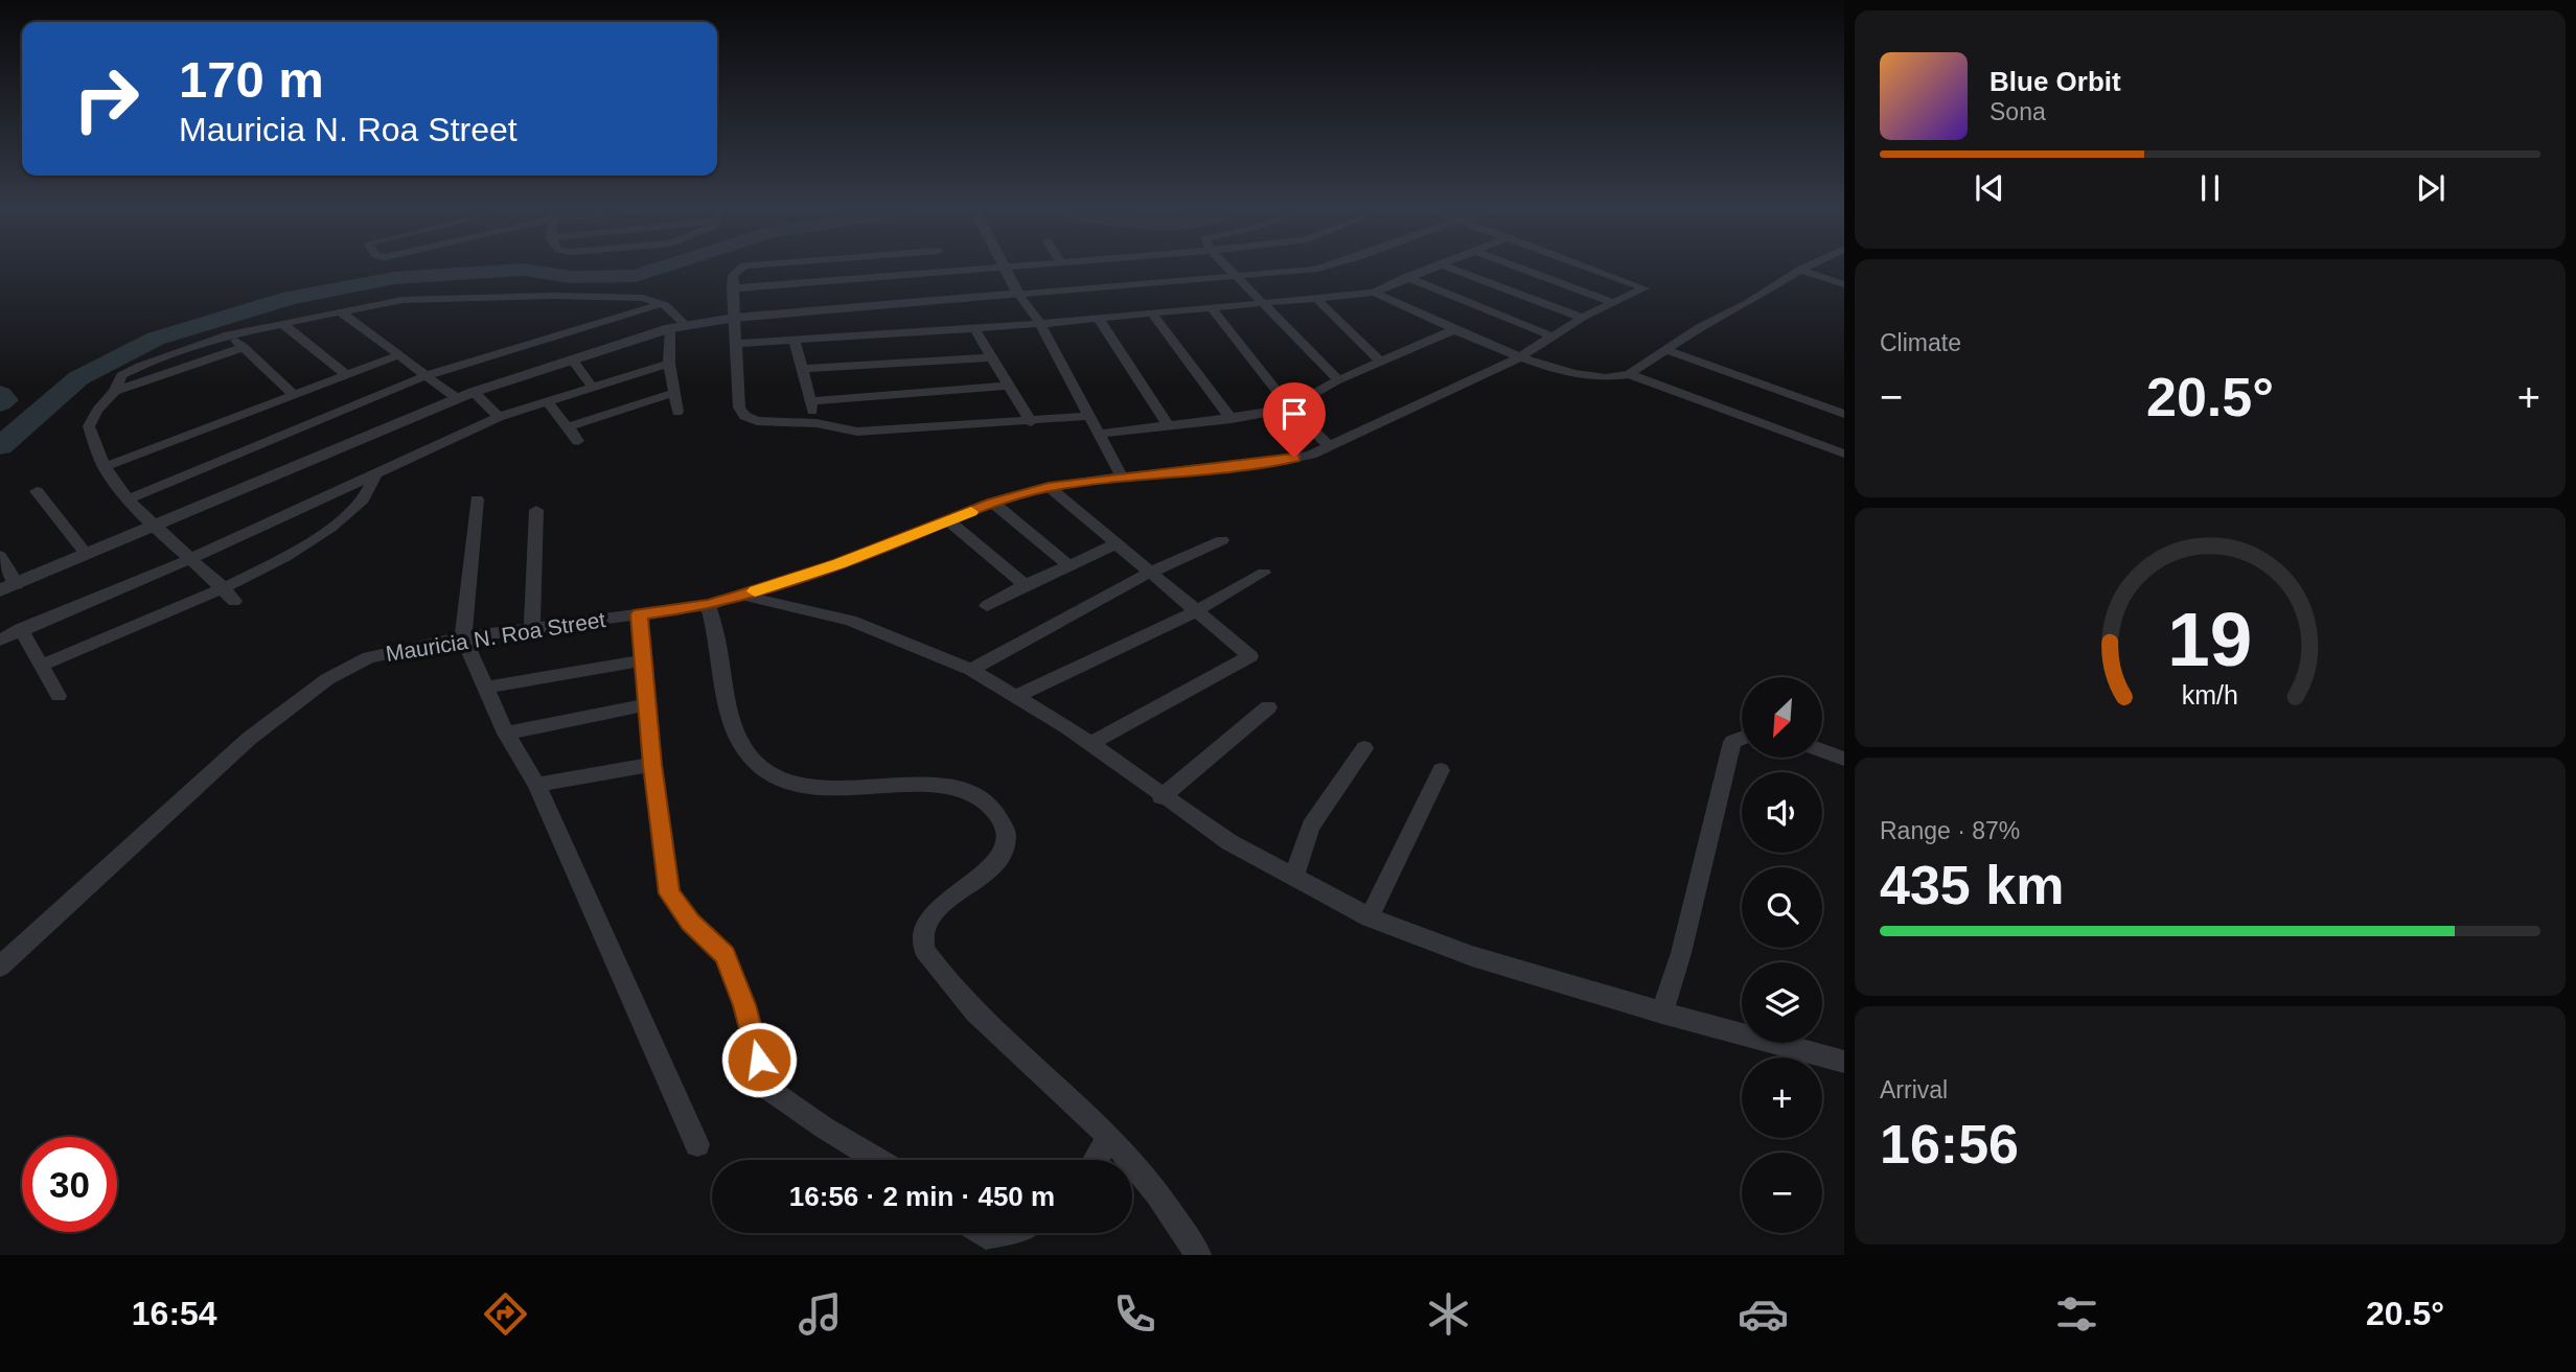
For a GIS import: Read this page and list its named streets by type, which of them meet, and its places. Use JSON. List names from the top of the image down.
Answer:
{
  "streets": {
    "street": ["Mauricia N. Roa Street"]
  },
  "north": "bottom left",
  "page": {
    "turn": ["170 m", "Mauricia N. Roa Street"],
    "song": ["Blue Orbit", "Sona"],
    "tile": [
      "Climate",
      ["Range · 87%", "435 km"],
      ["Arrival", "16:56"]
    ],
    "heat": ["−", "20.5°", "+"],
    "map_buttons": ["+", "−"],
    "limit": "30",
    "trip": "16:56 · 2 min · 450 m",
    "tabs": ["16:54", "20.5°"],
    "gauge": ["19", "km/h"]
  }
}
